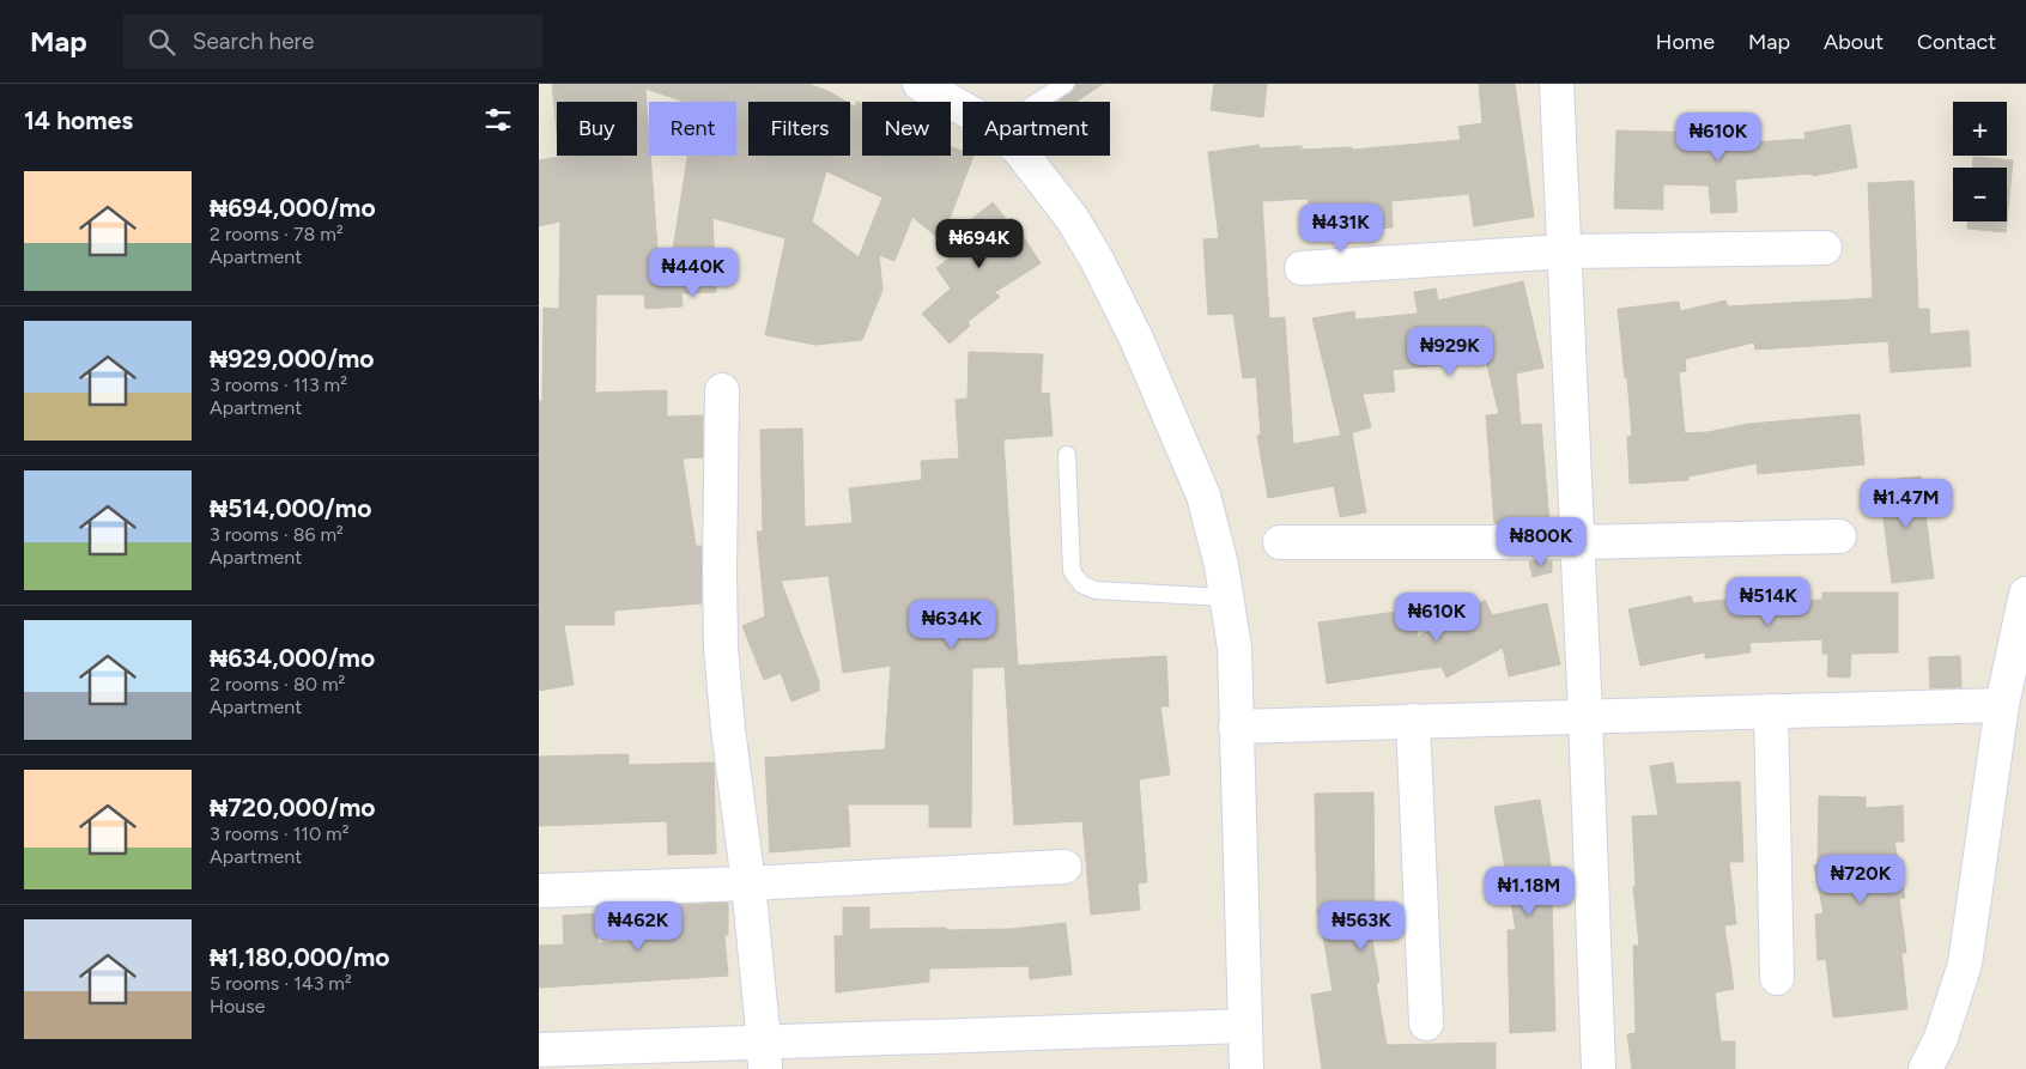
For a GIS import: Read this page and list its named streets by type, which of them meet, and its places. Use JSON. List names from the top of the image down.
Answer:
{
  "page": {
    "header": "Map",
    "search": "Search here",
    "nav": [
      "Home",
      "Map",
      "About",
      "Contact"
    ],
    "heading": "14 homes",
    "map_buttons": ["+", "−"],
    "chip": [
      "Buy",
      "Rent",
      "Filters",
      "New",
      "Apartment"
    ],
    "price": [
      "₦610K",
      "₦431K",
      "₦694K",
      "₦440K",
      "₦929K",
      "₦1.47M",
      "₦800K",
      "₦514K",
      "₦610K",
      "₦634K",
      "₦720K",
      "₦1.18M",
      "₦462K",
      "₦563K"
    ],
    "list": [
      {
        "name": "₦694,000/mo",
        "note": "2 rooms · 78 m² · Apartment"
      },
      {
        "name": "₦929,000/mo",
        "note": "3 rooms · 113 m² · Apartment"
      },
      {
        "name": "₦514,000/mo",
        "note": "3 rooms · 86 m² · Apartment"
      },
      {
        "name": "₦634,000/mo",
        "note": "2 rooms · 80 m² · Apartment"
      },
      {
        "name": "₦720,000/mo",
        "note": "3 rooms · 110 m² · Apartment"
      },
      {
        "name": "₦1,180,000/mo",
        "note": "5 rooms · 143 m² · House"
      }
    ]
  }
}
